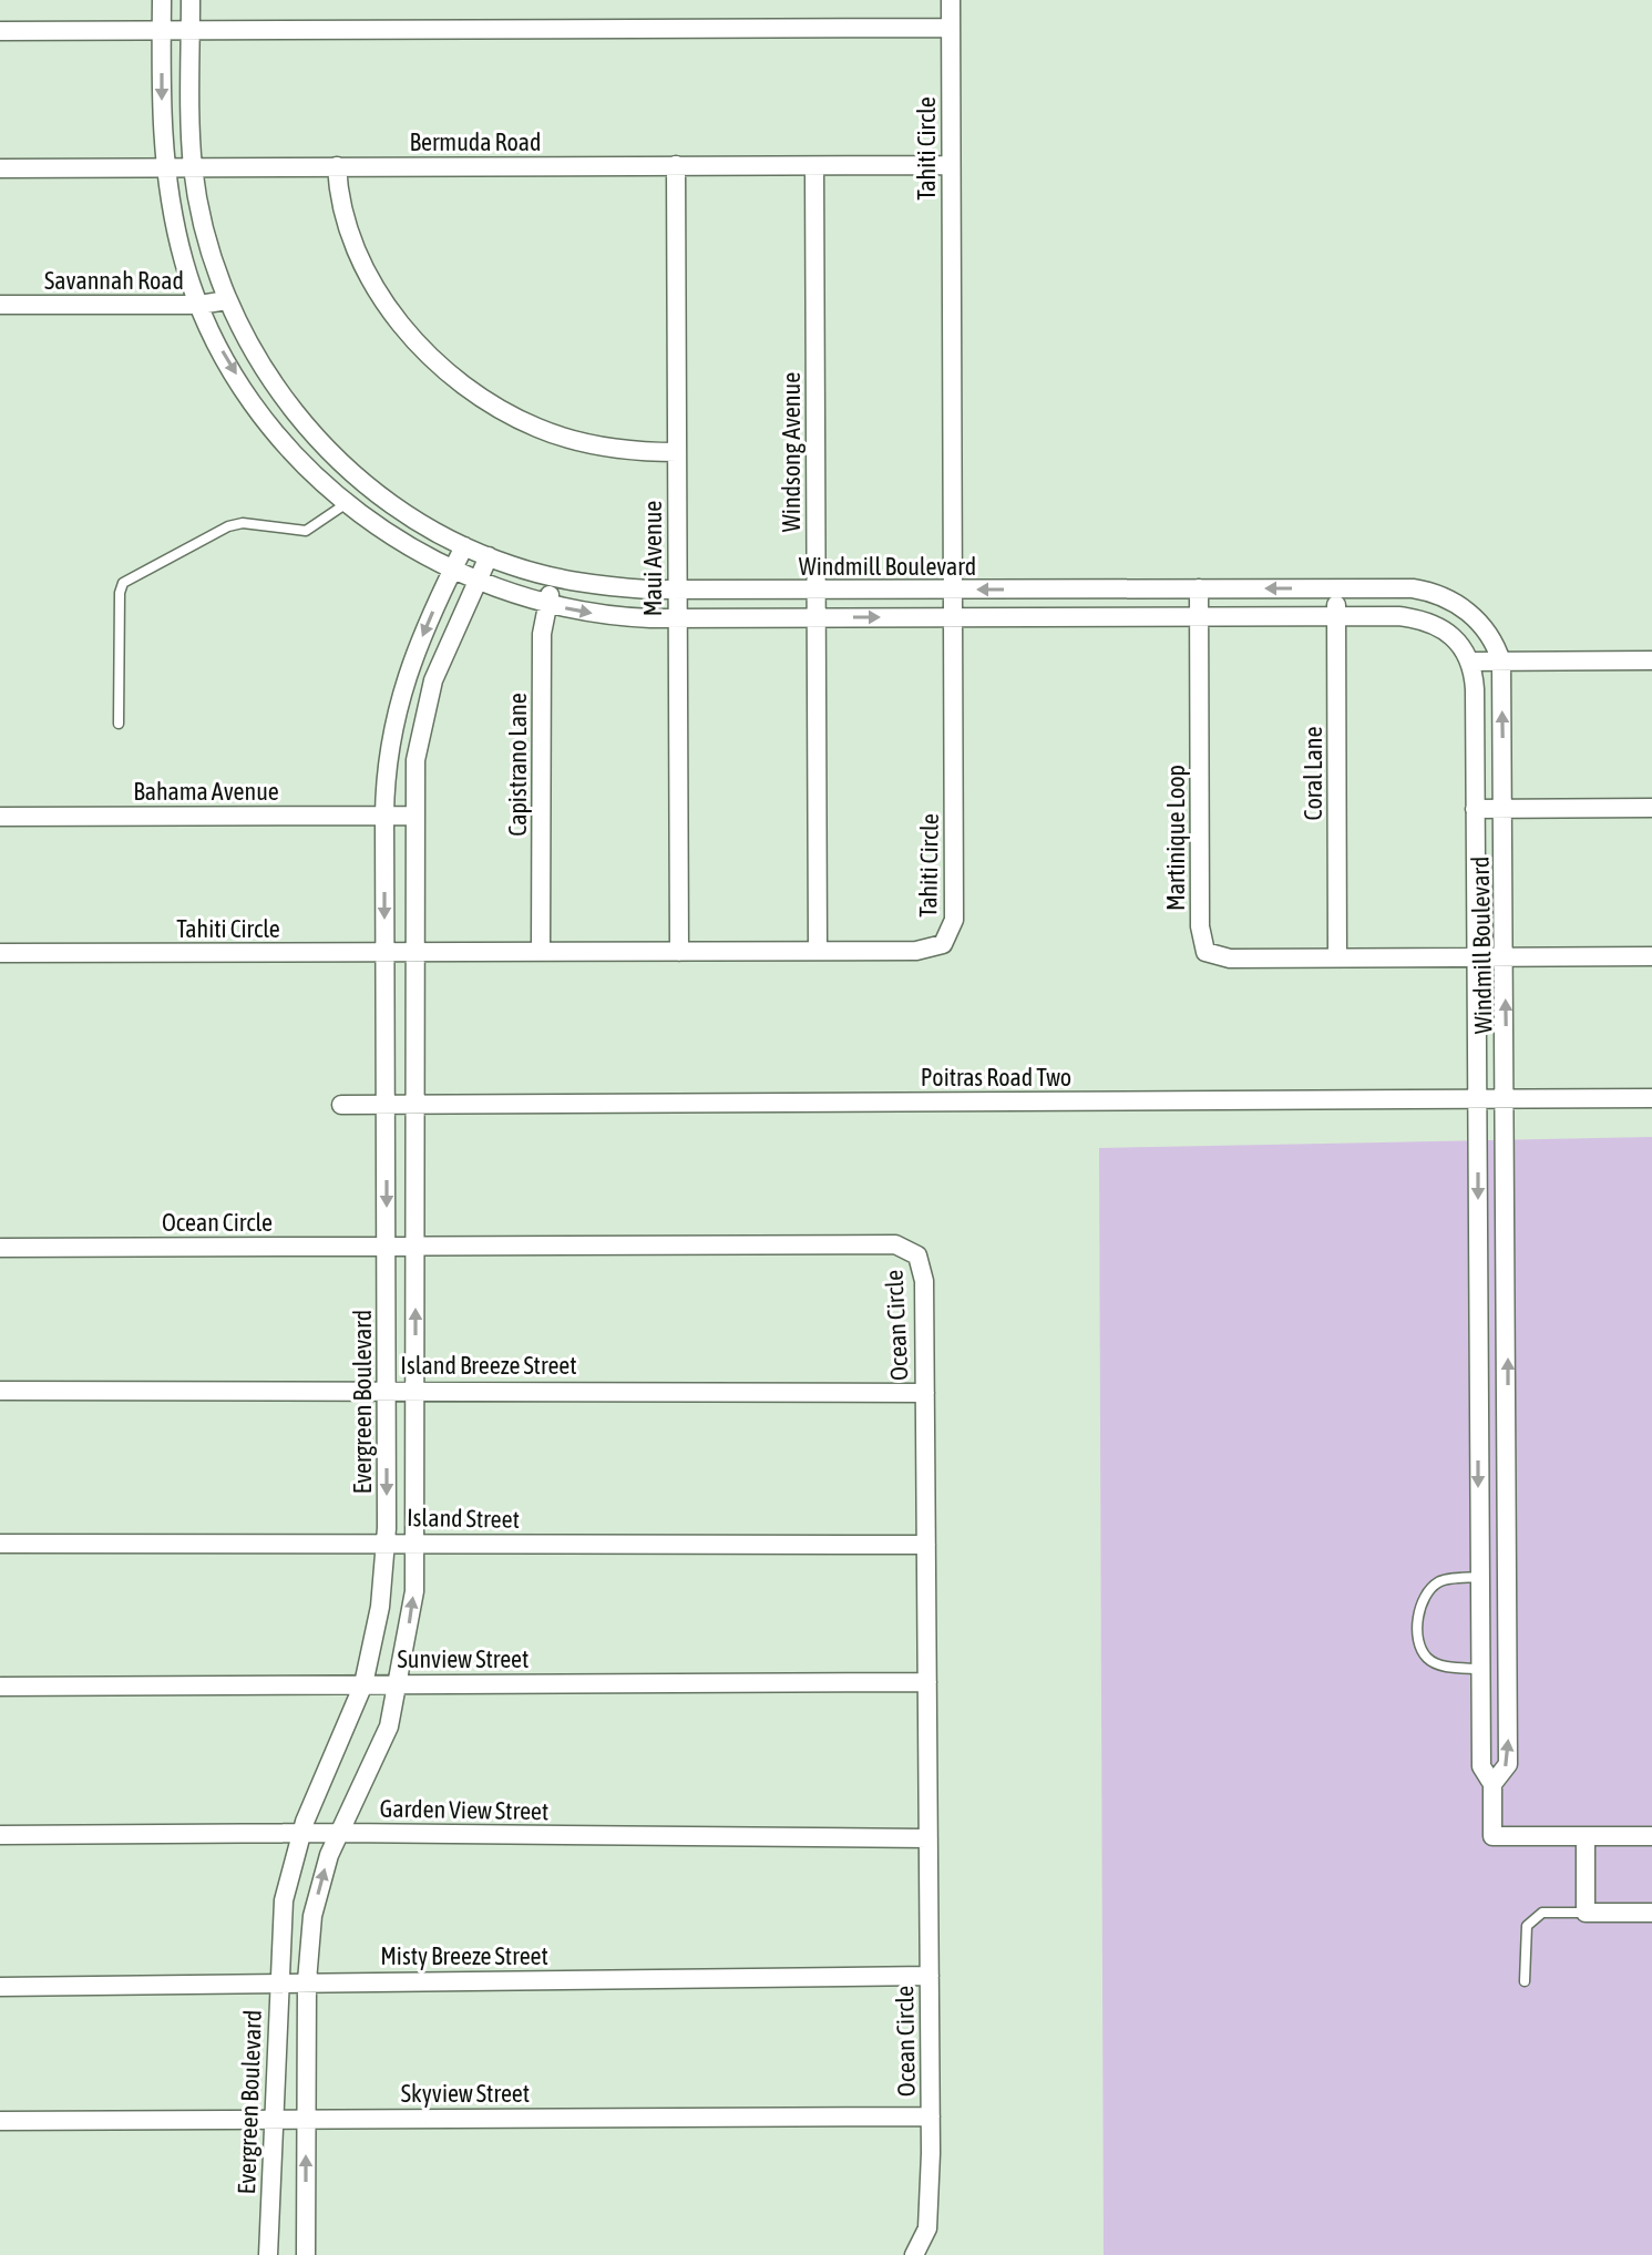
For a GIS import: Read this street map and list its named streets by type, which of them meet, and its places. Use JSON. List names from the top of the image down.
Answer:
{
  "streets": {
    "street": [
      "Bermuda Road",
      "Tahiti Circle",
      "Savannah Road",
      "Windsong Avenue",
      "Maui Avenue",
      "Windmill Boulevard",
      "Capistrano Lane",
      "Coral Lane",
      "Bahama Avenue",
      "Martinique Loop",
      "Poitras Road Two",
      "Ocean Circle",
      "Island Breeze Street",
      "Evergreen Boulevard",
      "Island Street",
      "Sunview Street",
      "Garden View Street",
      "Misty Breeze Street",
      "Skyview Street"
    ]
  },
  "crossings": [
    ["Bermuda Road", "Tahiti Circle"],
    ["Bermuda Road", "Windsong Avenue"],
    ["Bermuda Road", "Maui Avenue"],
    ["Bermuda Road", "Windmill Boulevard"],
    ["Tahiti Circle", "Windsong Avenue"],
    ["Tahiti Circle", "Maui Avenue"],
    ["Tahiti Circle", "Windmill Boulevard"],
    ["Tahiti Circle", "Capistrano Lane"],
    ["Tahiti Circle", "Evergreen Boulevard"],
    ["Savannah Road", "Windmill Boulevard"],
    ["Windsong Avenue", "Windmill Boulevard"],
    ["Maui Avenue", "Windmill Boulevard"],
    ["Windmill Boulevard", "Capistrano Lane"],
    ["Windmill Boulevard", "Coral Lane"],
    ["Windmill Boulevard", "Martinique Loop"],
    ["Windmill Boulevard", "Poitras Road Two"],
    ["Windmill Boulevard", "Evergreen Boulevard"],
    ["Coral Lane", "Martinique Loop"],
    ["Bahama Avenue", "Evergreen Boulevard"],
    ["Poitras Road Two", "Evergreen Boulevard"],
    ["Ocean Circle", "Island Breeze Street"],
    ["Ocean Circle", "Evergreen Boulevard"],
    ["Ocean Circle", "Island Street"],
    ["Ocean Circle", "Sunview Street"],
    ["Ocean Circle", "Garden View Street"],
    ["Ocean Circle", "Misty Breeze Street"],
    ["Ocean Circle", "Skyview Street"],
    ["Island Breeze Street", "Evergreen Boulevard"],
    ["Evergreen Boulevard", "Island Street"],
    ["Evergreen Boulevard", "Sunview Street"],
    ["Evergreen Boulevard", "Garden View Street"],
    ["Evergreen Boulevard", "Misty Breeze Street"],
    ["Evergreen Boulevard", "Skyview Street"]
  ]
}
